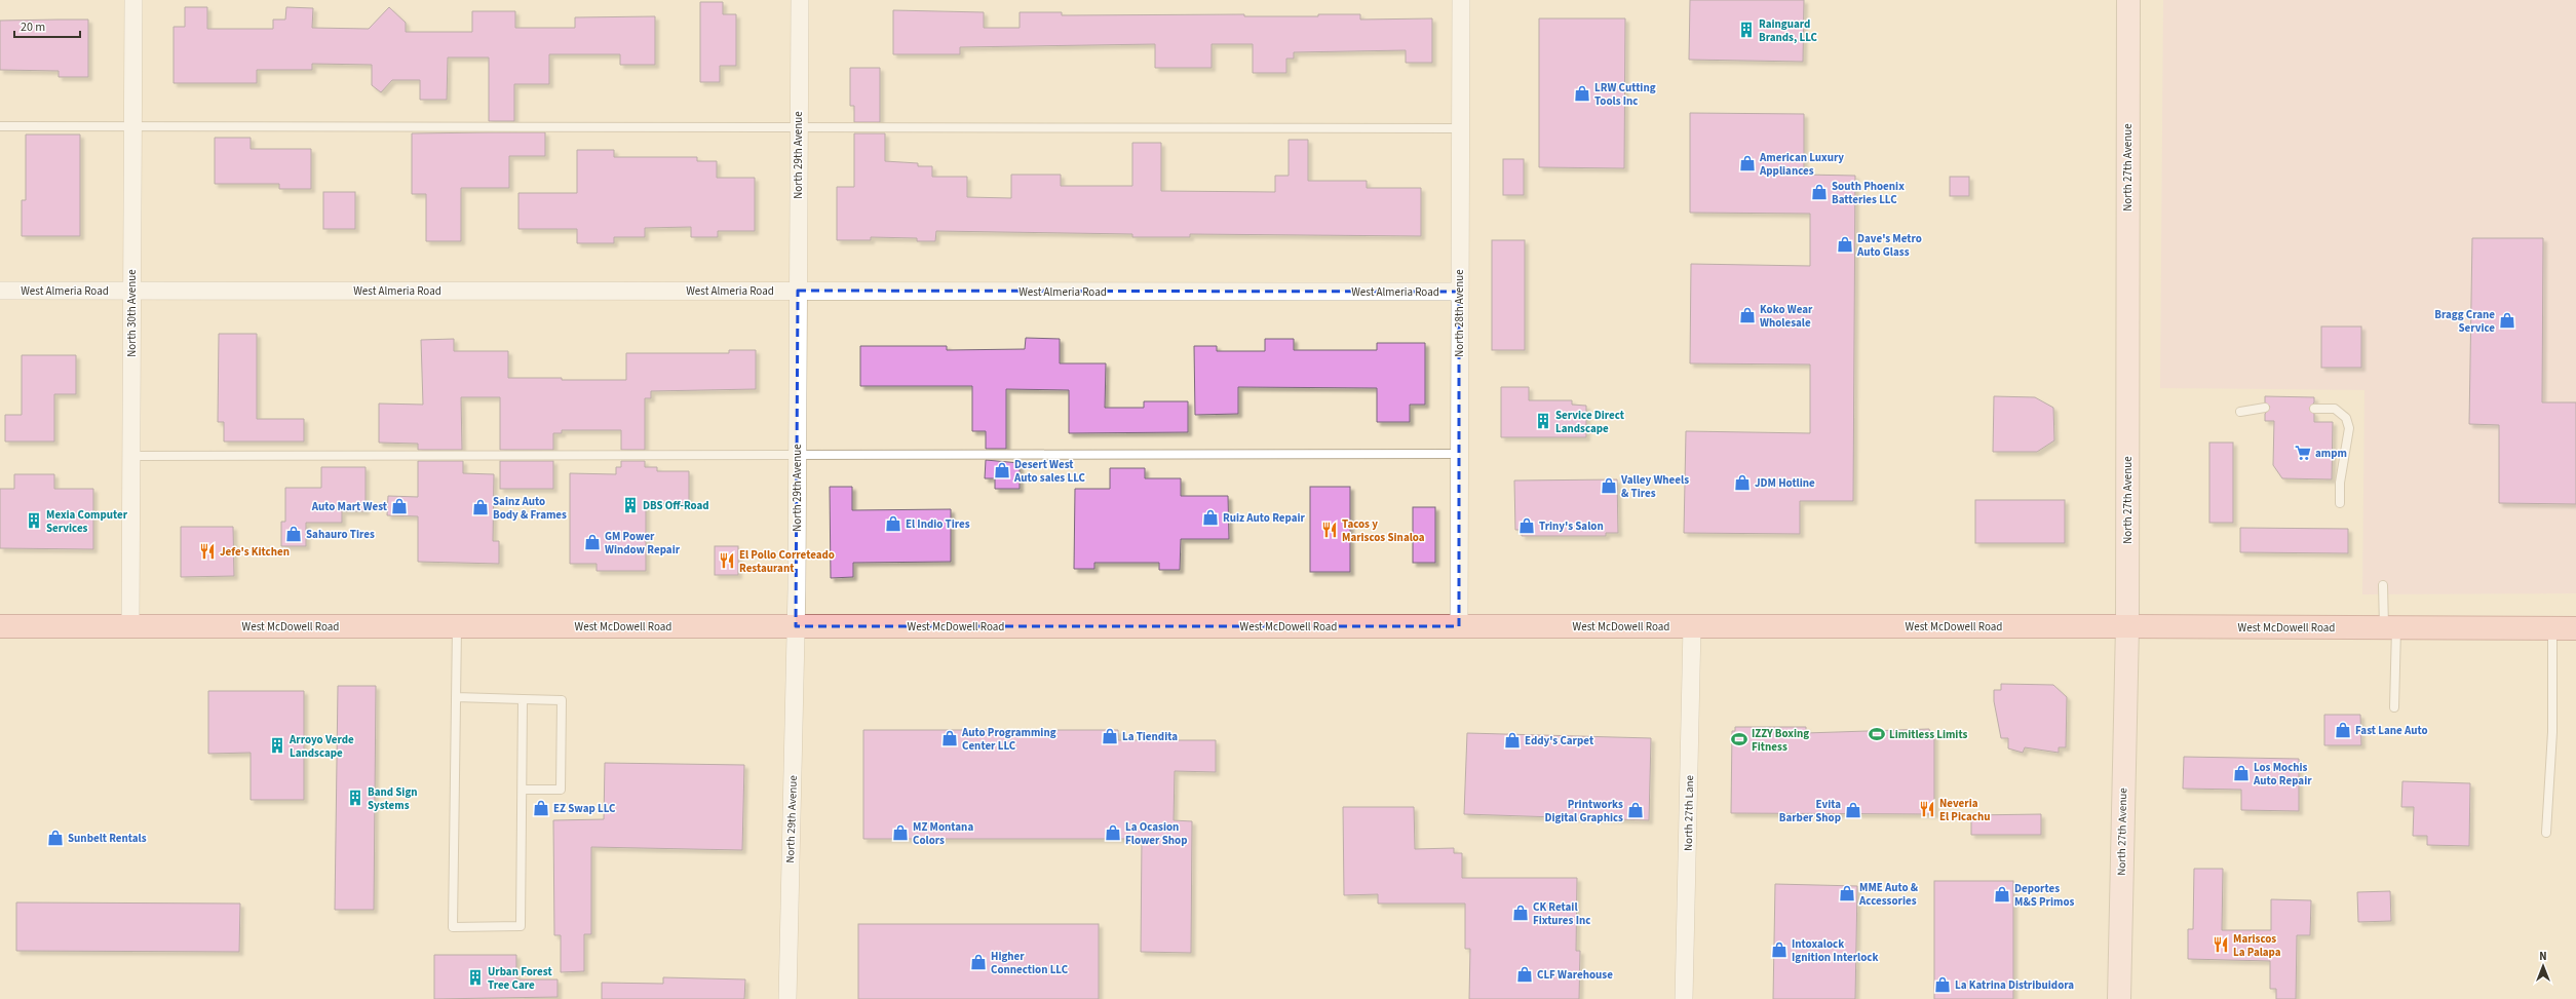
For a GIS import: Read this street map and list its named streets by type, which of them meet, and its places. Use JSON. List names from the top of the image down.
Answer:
{
  "streets": {
    "main road": ["North 27th Avenue", "West McDowell Road"],
    "street": [
      "North 29th Avenue",
      "West Almeria Road",
      "North 30th Avenue",
      "North 28th Avenue",
      "North 27th Lane"
    ]
  },
  "crossings": [
    ["North 29th Avenue", "West Almeria Road"],
    ["North 29th Avenue", "West McDowell Road"],
    ["North 27th Avenue", "West McDowell Road"],
    ["West Almeria Road", "North 30th Avenue"],
    ["West Almeria Road", "North 28th Avenue"],
    ["North 30th Avenue", "West McDowell Road"],
    ["North 28th Avenue", "West McDowell Road"],
    ["West McDowell Road", "North 27th Lane"]
  ],
  "places": {
    "building": [
      "Rainguard Brands, LLC",
      "Service Direct Landscape",
      "DBS Off-Road",
      "Mexia Computer Services",
      "Arroyo Verde Landscape",
      "Band Sign Systems",
      "Urban Forest Tree Care"
    ],
    "shop": [
      "LRW Cutting Tools Inc",
      "American Luxury Appliances",
      "South Phoenix Batteries LLC",
      "Dave's Metro Auto Glass",
      "Koko Wear Wholesale",
      "Bragg Crane Service",
      "Desert West Auto sales LLC",
      "JDM Hotline",
      "Valley Wheels & Tires",
      "Auto Mart West",
      "Sainz Auto Body & Frames",
      "Ruiz Auto Repair",
      "El Indio Tires",
      "Triny's Salon",
      "Sahauro Tires",
      "GM Power Window Repair",
      "Fast Lane Auto",
      "La Tiendita",
      "Auto Programming Center LLC",
      "Eddy's Carpet",
      "Los Mochis Auto Repair",
      "EZ Swap LLC",
      "Printworks Digital Graphics",
      "Evita Barber Shop",
      "MZ Montana Colors",
      "La Ocasion Flower Shop",
      "Sunbelt Rentals",
      "MME Auto & Accessories",
      "Deportes M&S Primos",
      "CK Retail Fixtures Inc",
      "Intoxalock Ignition Interlock",
      "Higher Connection LLC",
      "CLF Warehouse",
      "La Katrina Distribuidora"
    ],
    "supermarket": ["ampm"],
    "restaurant": [
      "Tacos y Mariscos Sinaloa",
      "Jefe's Kitchen",
      "El Pollo Correteado Restaurant",
      "Neveria El Picachu",
      "Mariscos La Palapa"
    ],
    "sports": ["Limitless Limits", "IZZY Boxing Fitness"]
  },
  "scale_bar": "20 m",
  "north": "top"
}
